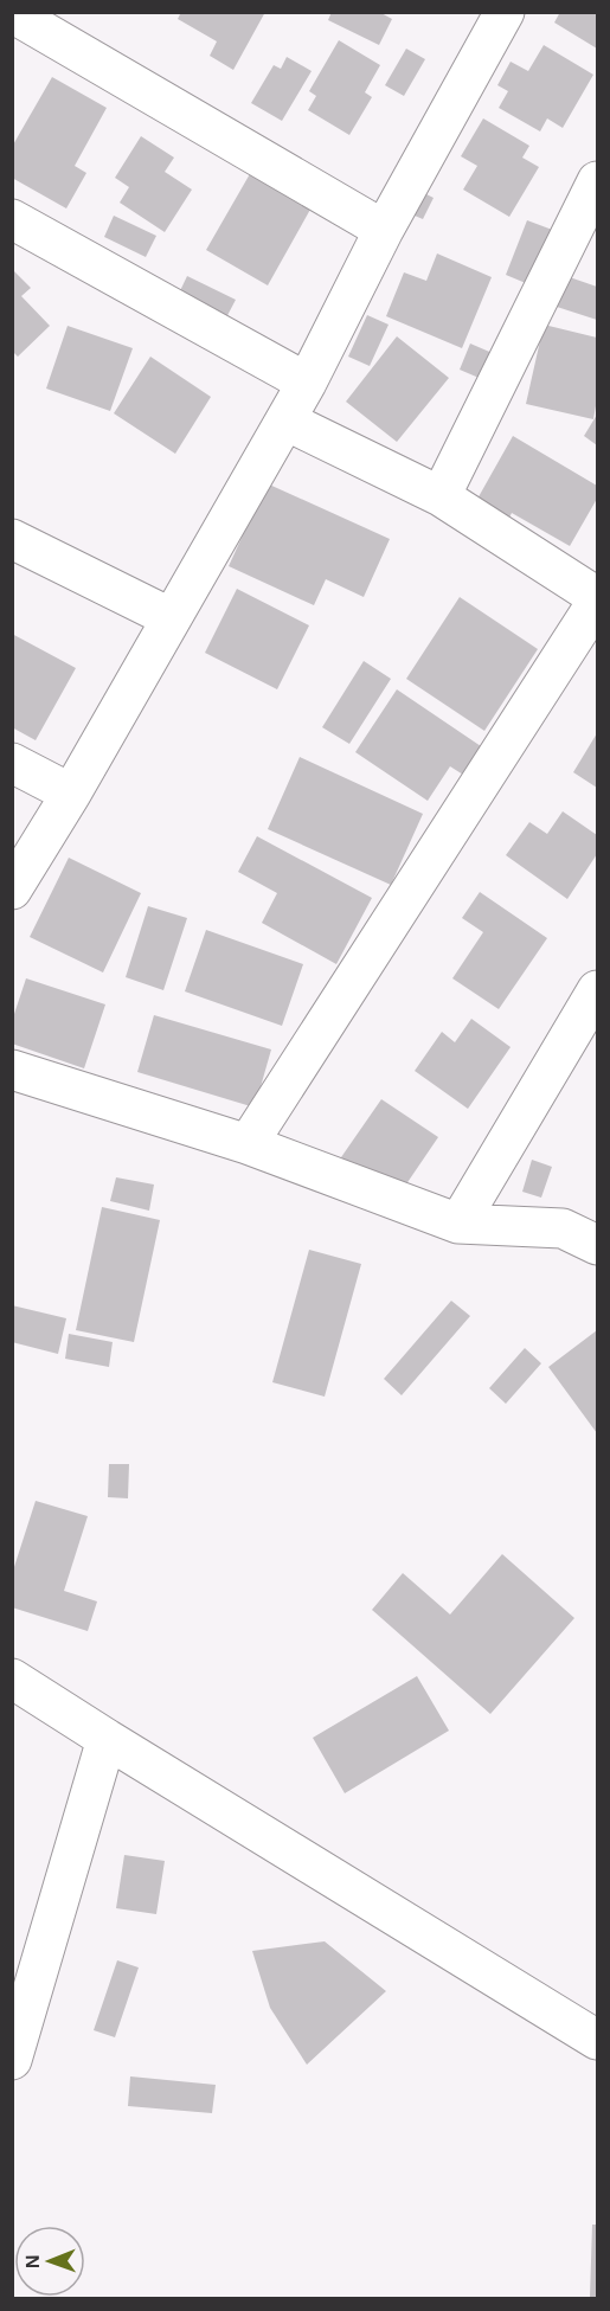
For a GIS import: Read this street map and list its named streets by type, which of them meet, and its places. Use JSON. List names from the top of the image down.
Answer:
{
  "north": "left"
}
